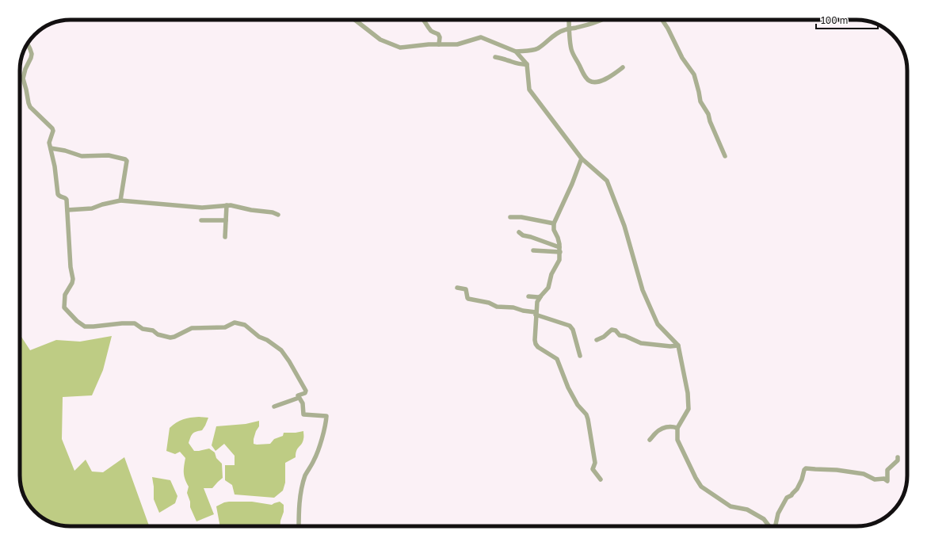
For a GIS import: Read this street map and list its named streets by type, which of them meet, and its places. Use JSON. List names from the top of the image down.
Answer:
{
  "scale_bar": "100 m"
}
